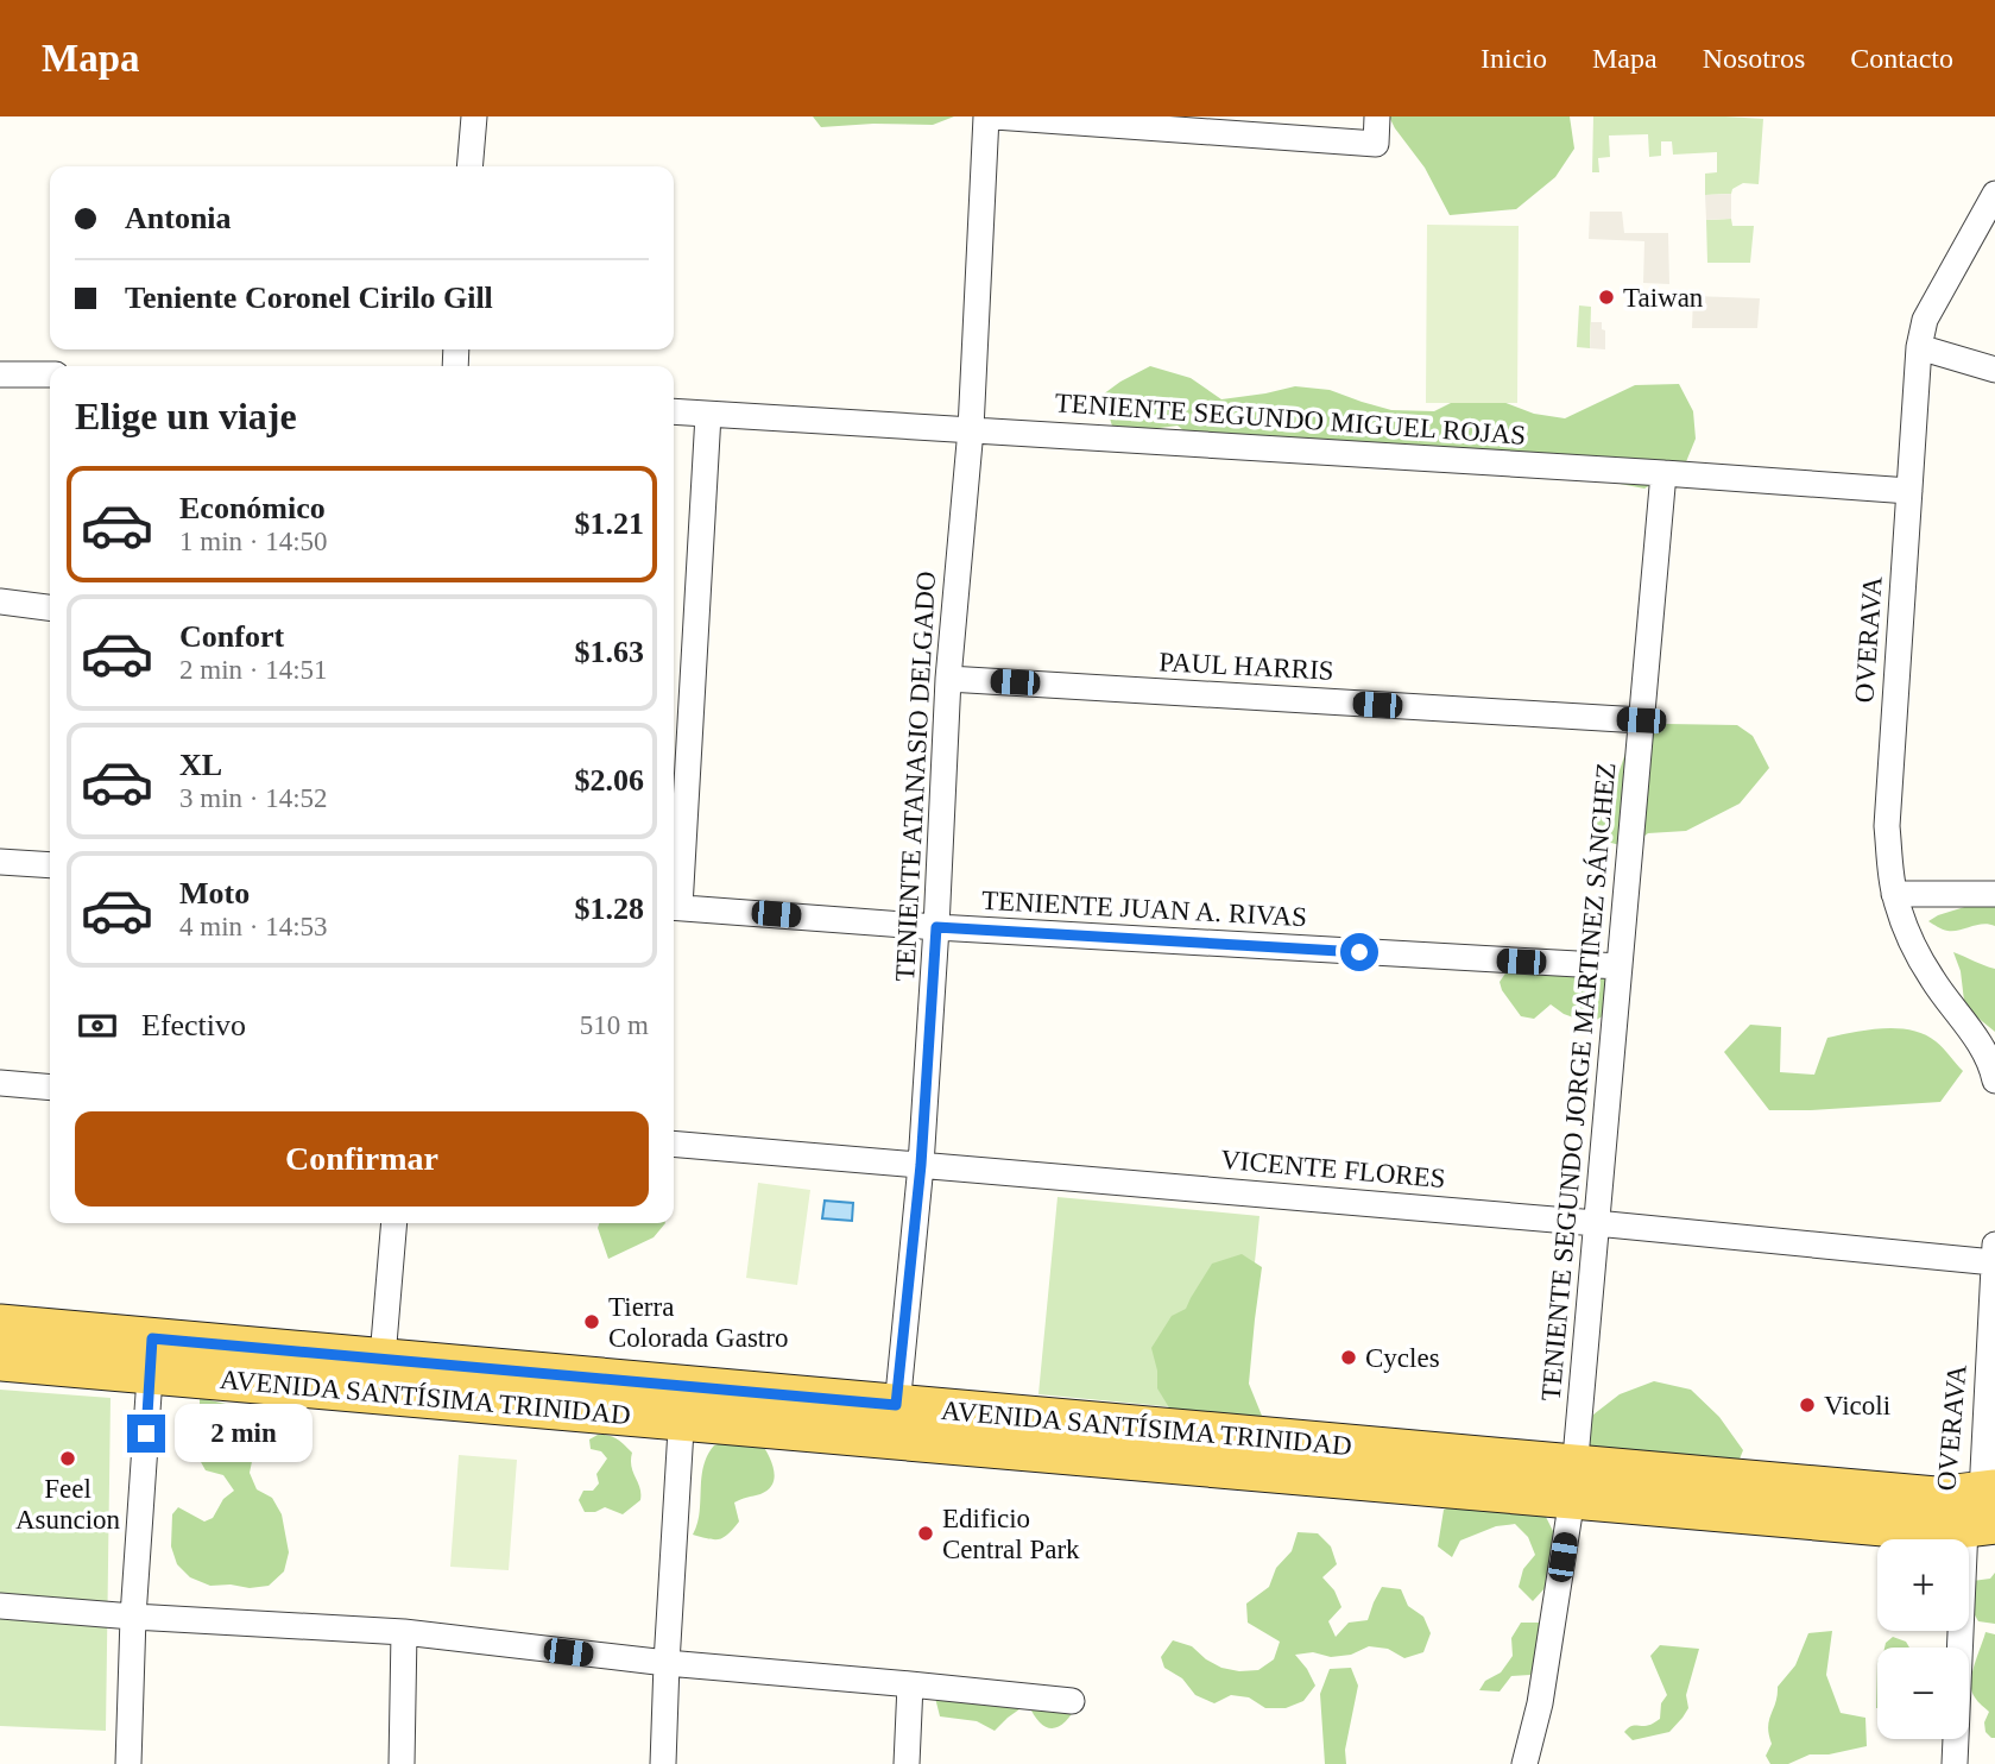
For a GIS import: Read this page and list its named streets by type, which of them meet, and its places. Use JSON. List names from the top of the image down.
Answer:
{
  "streets": {
    "main road": ["AVENIDA SANTÍSIMA TRINIDAD"],
    "street": [
      "TENIENTE SEGUNDO MIGUEL ROJAS",
      "OVERAVA",
      "PAUL HARRIS",
      "TENIENTE ATANASIO DELGADO",
      "TENIENTE JUAN A. RIVAS",
      "TENIENTE SEGUNDO JORGE MARTINEZ SÁNCHEZ",
      "VICENTE FLORES"
    ]
  },
  "crossings": [
    ["TENIENTE SEGUNDO MIGUEL ROJAS", "OVERAVA"],
    ["TENIENTE SEGUNDO MIGUEL ROJAS", "TENIENTE ATANASIO DELGADO"],
    ["TENIENTE SEGUNDO MIGUEL ROJAS", "TENIENTE SEGUNDO JORGE MARTINEZ SÁNCHEZ"],
    ["OVERAVA", "VICENTE FLORES"],
    ["OVERAVA", "AVENIDA SANTÍSIMA TRINIDAD"],
    ["PAUL HARRIS", "TENIENTE ATANASIO DELGADO"],
    ["PAUL HARRIS", "TENIENTE SEGUNDO JORGE MARTINEZ SÁNCHEZ"],
    ["TENIENTE ATANASIO DELGADO", "TENIENTE JUAN A. RIVAS"],
    ["TENIENTE ATANASIO DELGADO", "VICENTE FLORES"],
    ["TENIENTE ATANASIO DELGADO", "AVENIDA SANTÍSIMA TRINIDAD"],
    ["TENIENTE JUAN A. RIVAS", "TENIENTE SEGUNDO JORGE MARTINEZ SÁNCHEZ"],
    ["TENIENTE SEGUNDO JORGE MARTINEZ SÁNCHEZ", "VICENTE FLORES"],
    ["TENIENTE SEGUNDO JORGE MARTINEZ SÁNCHEZ", "AVENIDA SANTÍSIMA TRINIDAD"]
  ],
  "places": [
    "Taiwan",
    "Tierra Colorada Gastro",
    "Cycles",
    "Vicoli",
    "Feel Asuncion",
    "Edificio Central Park"
  ],
  "page": {
    "header": "Mapa",
    "nav": [
      "Inicio",
      "Mapa",
      "Nosotros",
      "Contacto"
    ],
    "banner": ["Antonia", "Teniente Coronel Cirilo Gill"],
    "heading": "Elige un viaje",
    "list": [
      {
        "name": "Económico",
        "note": "1 min · 14:50",
        "value": "$1.21"
      },
      {
        "name": "Confort",
        "note": "2 min · 14:51",
        "value": "$1.63"
      },
      {
        "name": "XL",
        "note": "3 min · 14:52",
        "value": "$2.06"
      },
      {
        "name": "Moto",
        "note": "4 min · 14:53",
        "value": "$1.28"
      }
    ],
    "pay": ["Efectivo", "510 m"],
    "buttons": "Confirmar",
    "bubble": "2 min",
    "map_buttons": ["+", "−"]
  }
}
